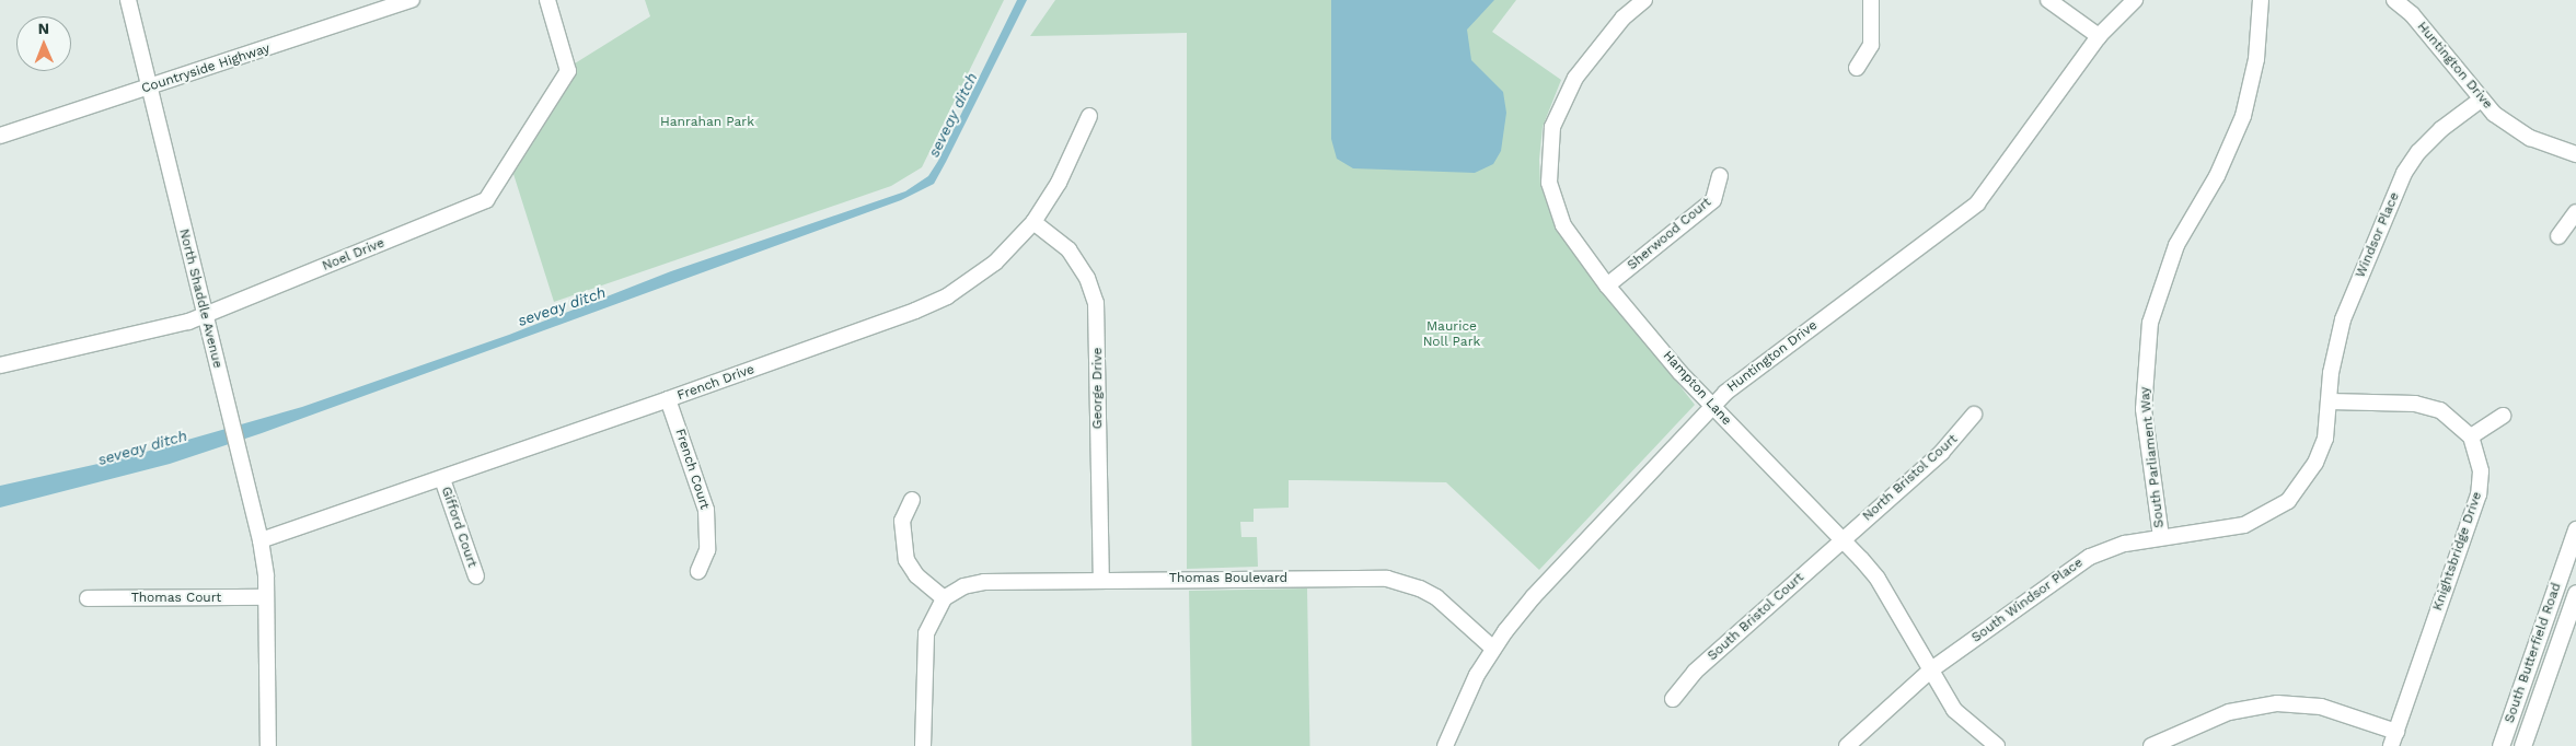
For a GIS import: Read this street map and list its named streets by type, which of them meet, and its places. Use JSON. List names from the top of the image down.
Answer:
{
  "streets": {
    "main road": ["South Butterfield Road"],
    "street": [
      "Huntington Drive",
      "Countryside Highway",
      "Sherwood Court",
      "Windsor Place",
      "Noel Drive",
      "North Shaddle Avenue",
      "French Drive",
      "George Drive",
      "Hampton Lane",
      "South Parliament Way",
      "French Court",
      "North Bristol Court",
      "Gifford Court",
      "Knightsbridge Drive",
      "Thomas Boulevard",
      "Thomas Court",
      "South Windsor Place",
      "South Bristol Court"
    ]
  },
  "crossings": [
    ["Huntington Drive", "Windsor Place"],
    ["Huntington Drive", "Hampton Lane"],
    ["Huntington Drive", "Thomas Boulevard"],
    ["Countryside Highway", "North Shaddle Avenue"],
    ["Sherwood Court", "Hampton Lane"],
    ["Windsor Place", "South Windsor Place"],
    ["Noel Drive", "North Shaddle Avenue"],
    ["North Shaddle Avenue", "French Drive"],
    ["North Shaddle Avenue", "Thomas Court"],
    ["French Drive", "George Drive"],
    ["French Drive", "French Court"],
    ["French Drive", "Gifford Court"],
    ["George Drive", "Thomas Boulevard"],
    ["Hampton Lane", "North Bristol Court"],
    ["Hampton Lane", "South Windsor Place"],
    ["Hampton Lane", "South Bristol Court"],
    ["South Parliament Way", "South Windsor Place"],
    ["North Bristol Court", "South Bristol Court"]
  ],
  "water": ["seveay ditch"],
  "parks": ["Hanrahan Park", "Maurice Noll Park"],
  "north": "top"
}
